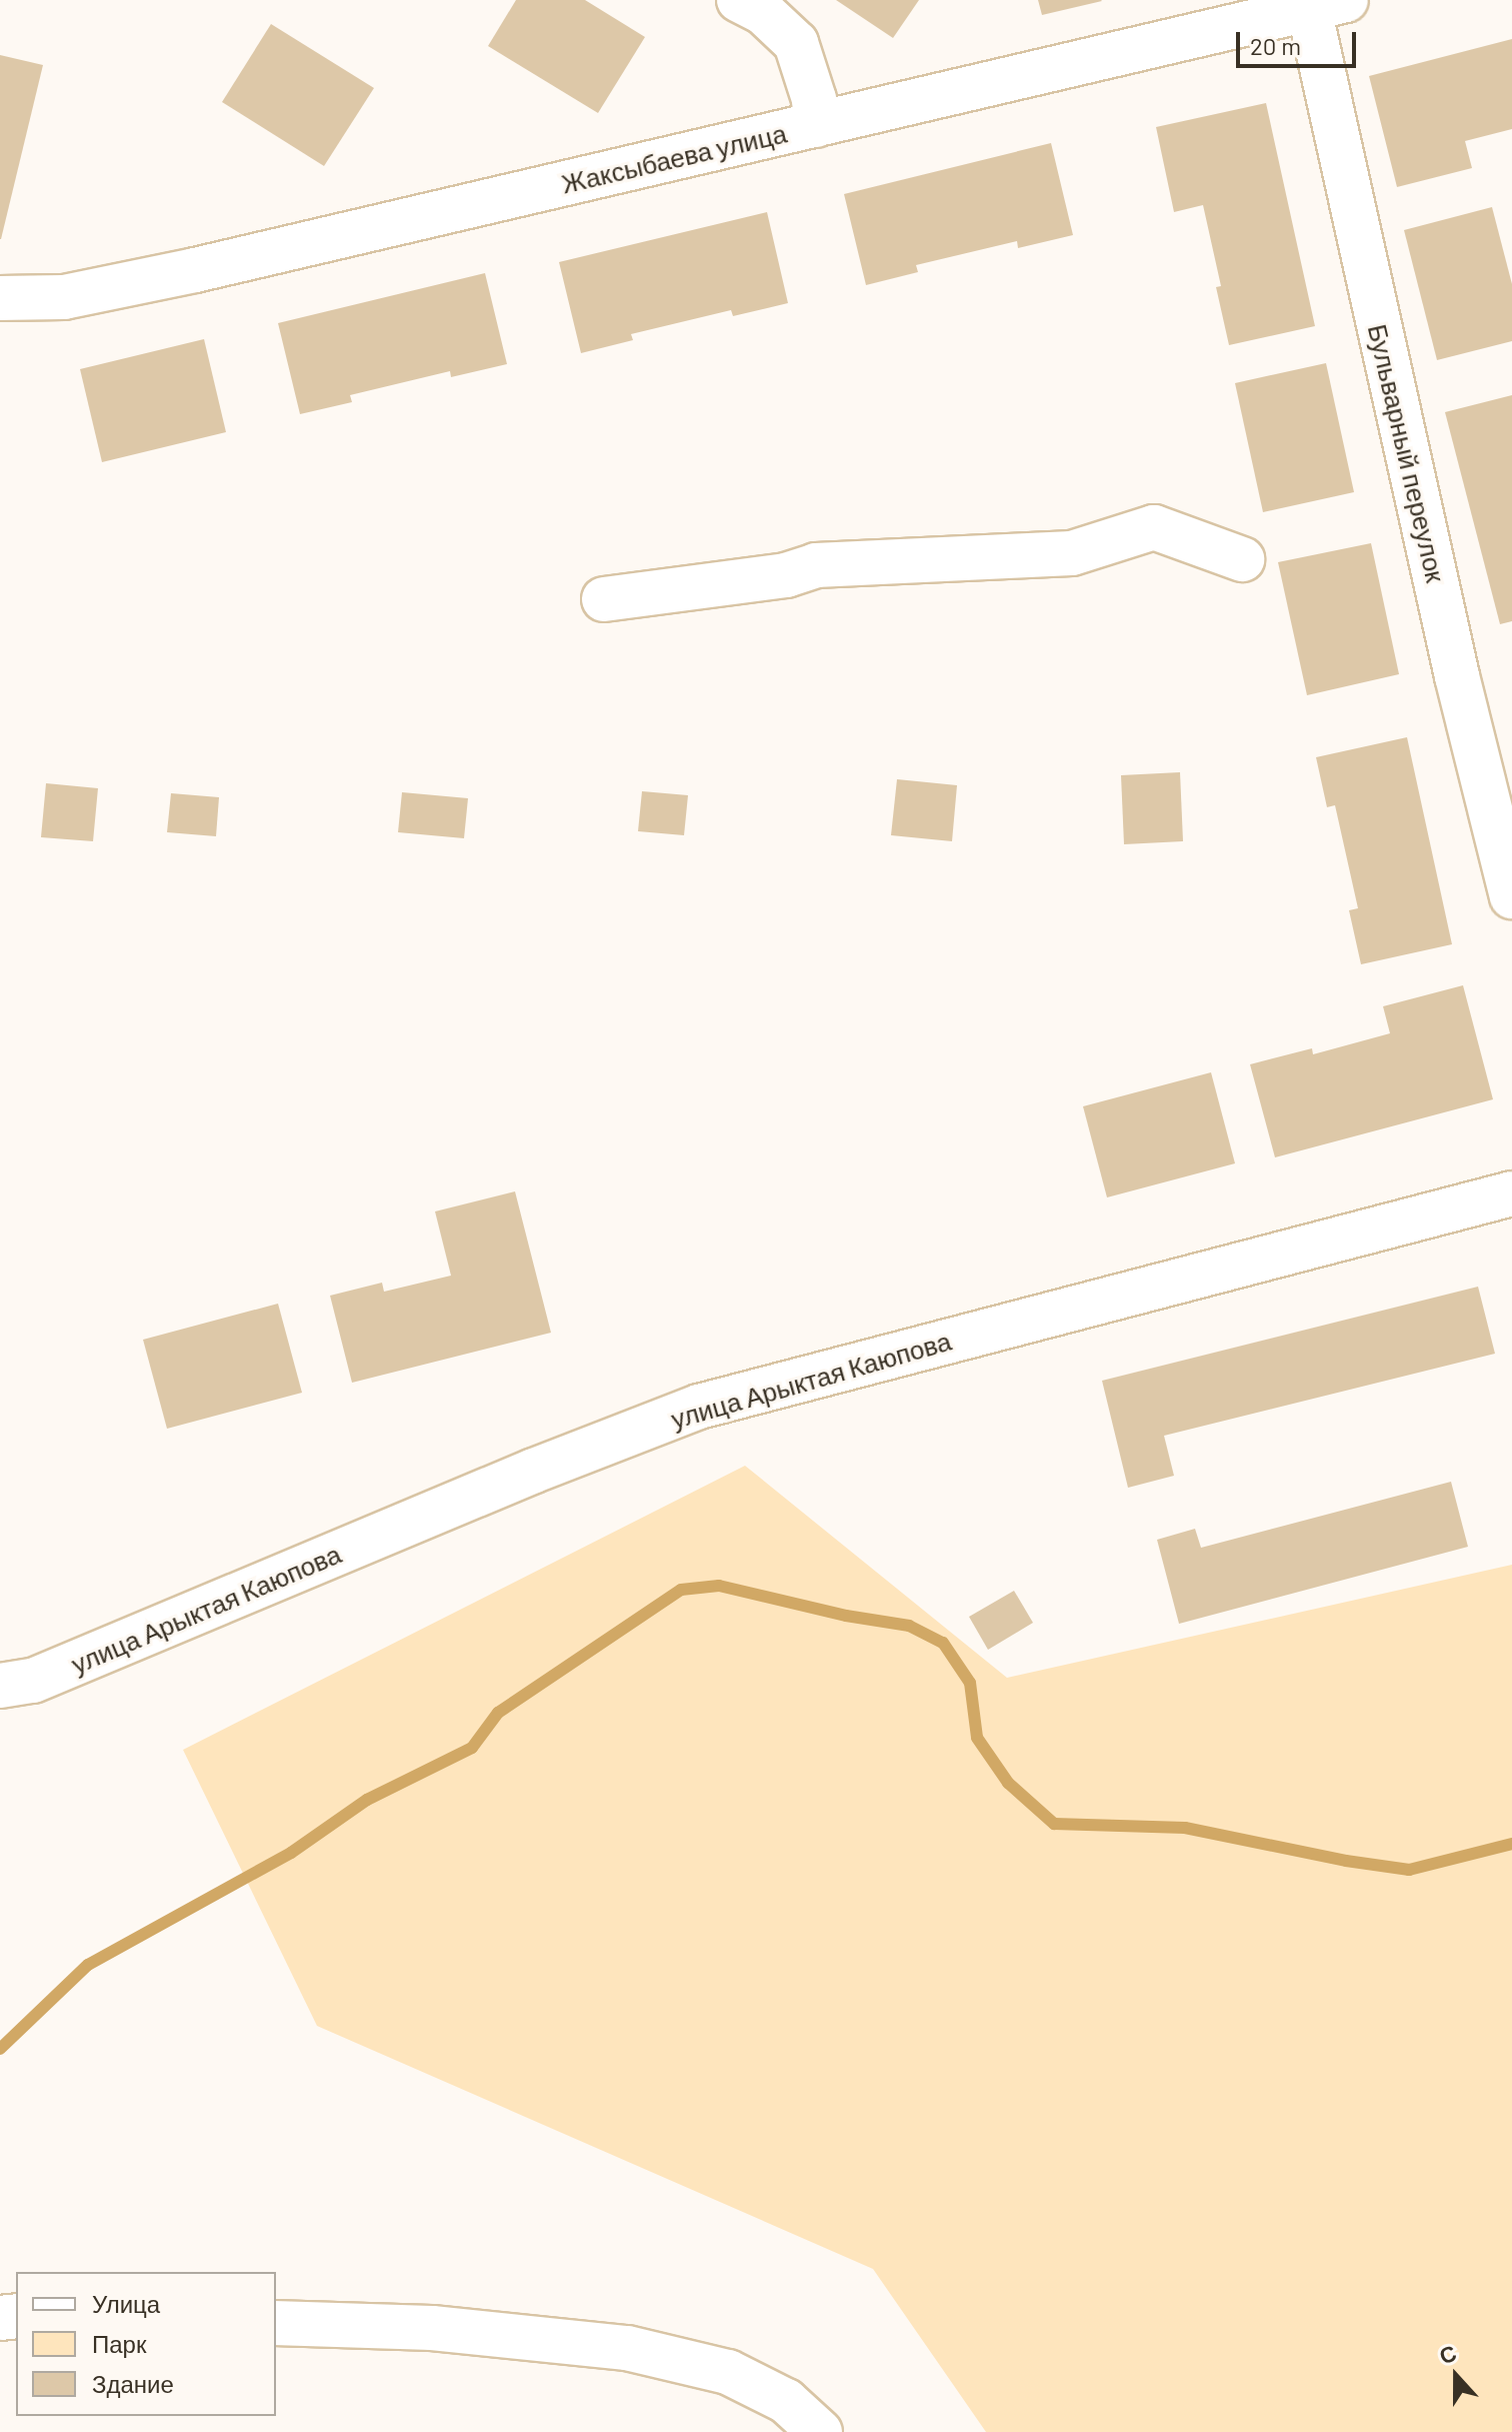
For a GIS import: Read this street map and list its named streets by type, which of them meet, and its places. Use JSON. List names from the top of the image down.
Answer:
{
  "streets": {
    "street": ["Жаксыбаева улица", "Бульварный переулок", "улица Арыктая Каюпова"]
  },
  "crossings": [
    ["Жаксыбаева улица", "Бульварный переулок"]
  ],
  "legend": ["Улица", "Парк", "Здание"],
  "scale_bar": "20 m",
  "north": "top"
}
